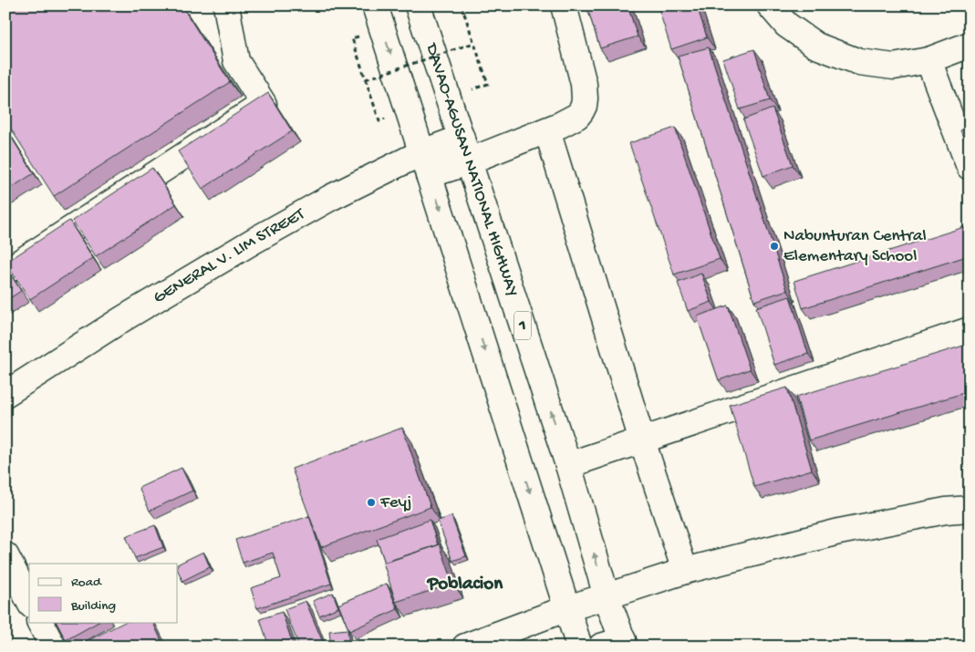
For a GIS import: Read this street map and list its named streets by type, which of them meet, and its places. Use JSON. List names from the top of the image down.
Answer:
{
  "streets": {
    "main road": ["DAVAO-AGUSAN NATIONAL HIGHWAY", "GENERAL V. LIM STREET", "1"]
  },
  "crossings": [
    ["DAVAO-AGUSAN NATIONAL HIGHWAY", "GENERAL V. LIM STREET"]
  ],
  "districts": ["Poblacion"],
  "places": ["Nabunturan Central Elementary School", "Feyj"],
  "legend": ["Road", "Building"]
}
